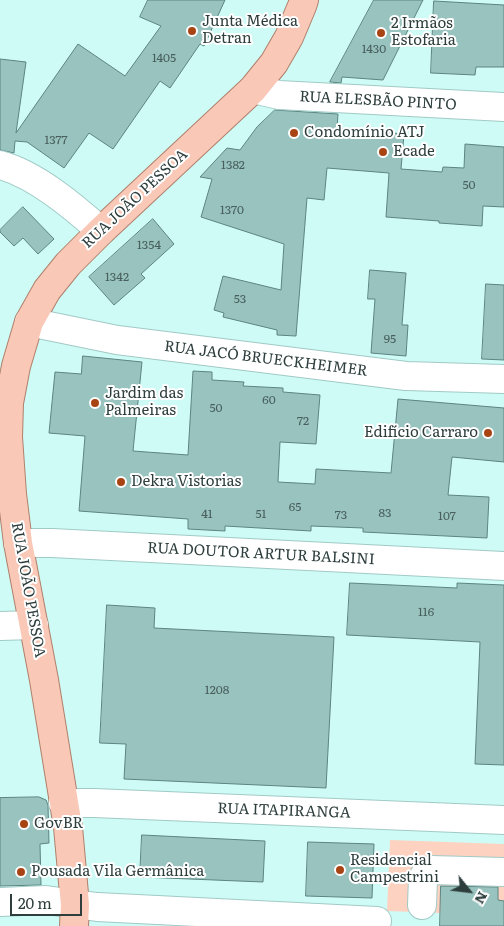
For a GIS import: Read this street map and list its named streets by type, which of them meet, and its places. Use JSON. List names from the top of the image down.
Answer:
{
  "streets": {
    "main road": ["RUA JOÃO PESSOA"],
    "street": [
      "RUA ELESBÃO PINTO",
      "RUA JACÓ BRUECKHEIMER",
      "RUA DOUTOR ARTUR BALSINI",
      "RUA ITAPIRANGA"
    ]
  },
  "crossings": [
    ["RUA ELESBÃO PINTO", "RUA JOÃO PESSOA"],
    ["RUA JOÃO PESSOA", "RUA JACÓ BRUECKHEIMER"],
    ["RUA JOÃO PESSOA", "RUA DOUTOR ARTUR BALSINI"],
    ["RUA JOÃO PESSOA", "RUA ITAPIRANGA"]
  ],
  "places": [
    "Junta Médica Detran",
    "2 Irmãos Estofaria",
    "Condomínio ATJ",
    "Ecade",
    "Jardim das Palmeiras",
    "Edifício Carraro",
    "Dekra Vistorias",
    "GovBR",
    "Residencial Campestrini",
    "Pousada Vila Germânica"
  ],
  "house_numbers": [
    "1430",
    "1405",
    "1377",
    "1382",
    "50",
    "1370",
    "1354",
    "1342",
    "53",
    "95",
    "60",
    "50",
    "72",
    "65",
    "83",
    "41",
    "51",
    "73",
    "107",
    "116",
    "1208"
  ],
  "scale_bar": "20 m",
  "north": "bottom right"
}
